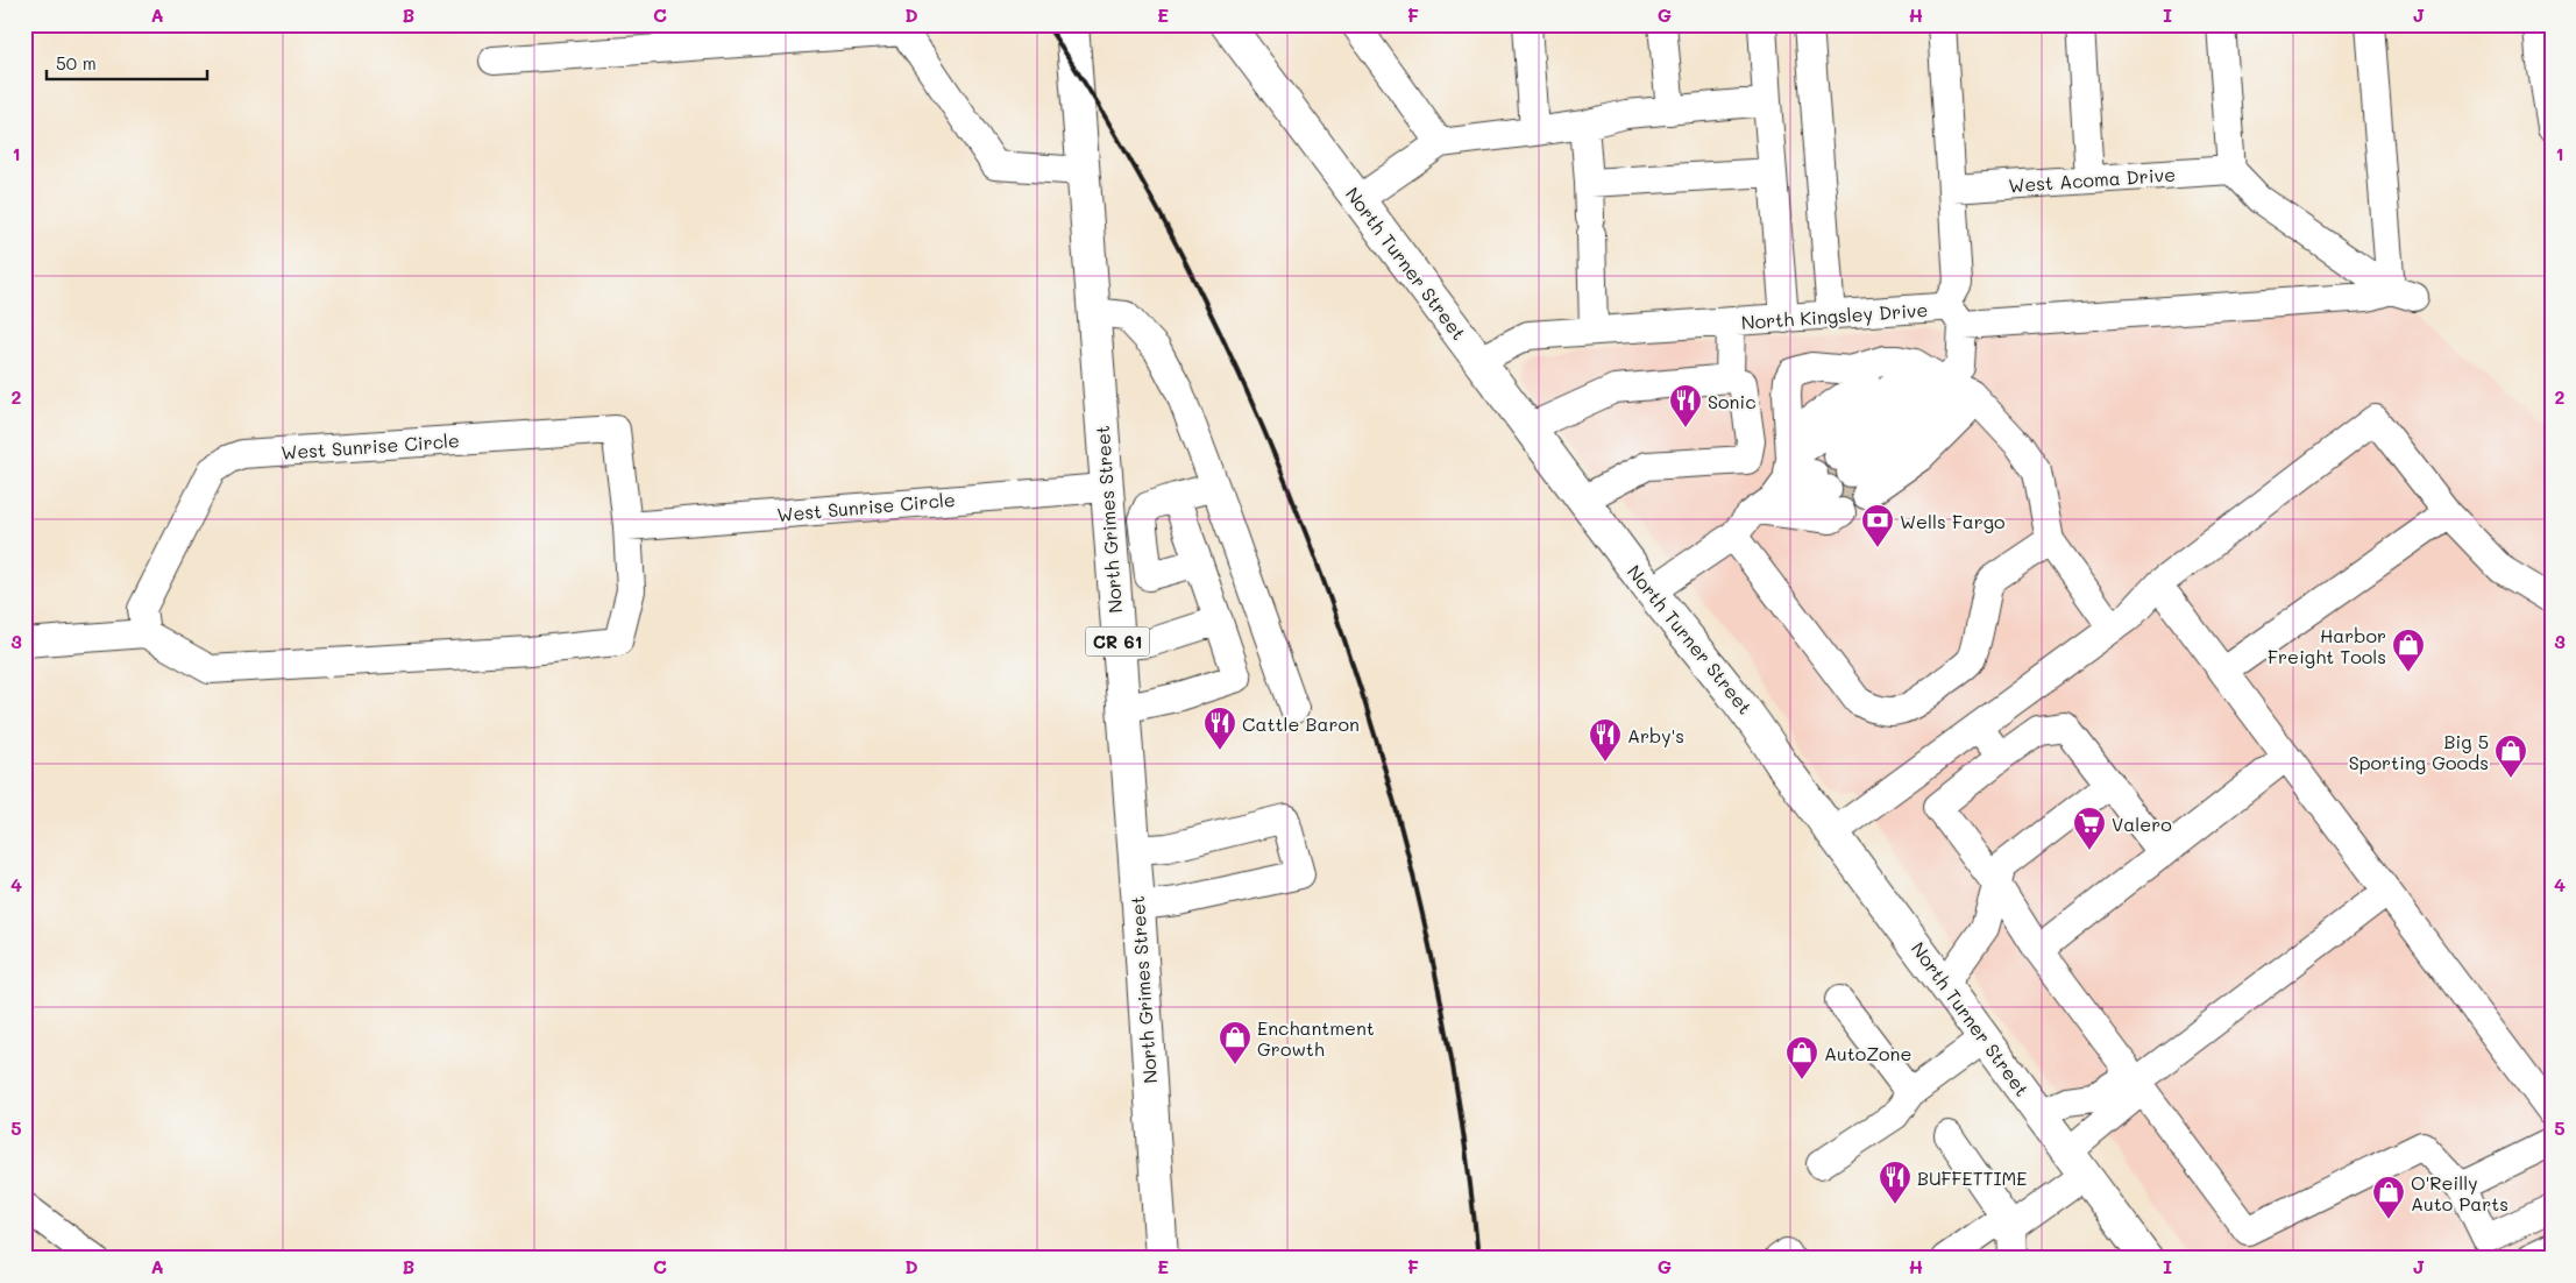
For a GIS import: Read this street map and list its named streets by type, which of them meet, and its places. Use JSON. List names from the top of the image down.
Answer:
{
  "streets": {
    "main road": ["North Turner Street", "North Grimes Street", "CR 61"],
    "street": ["West Acoma Drive", "North Kingsley Drive", "West Sunrise Circle"]
  },
  "crossings": [
    ["West Acoma Drive", "North Kingsley Drive"],
    ["North Turner Street", "North Kingsley Drive"],
    ["West Sunrise Circle", "North Grimes Street"]
  ],
  "places": {
    "restaurant": [
      "Sonic",
      "Cattle Baron",
      "Arby's",
      "BUFFETTIME"
    ],
    "bank": ["Wells Fargo"],
    "shop": [
      "Harbor Freight Tools",
      "Big 5 Sporting Goods",
      "Enchantment Growth",
      "AutoZone",
      "O'Reilly Auto Parts"
    ],
    "supermarket": ["Valero"]
  },
  "scale_bar": "50 m",
  "grid": {
    "columns": [
      "A",
      "B",
      "C",
      "D",
      "E",
      "F",
      "G",
      "H",
      "I",
      "J"
    ],
    "rows": [
      "1",
      "2",
      "3",
      "4",
      "5"
    ]
  }
}
